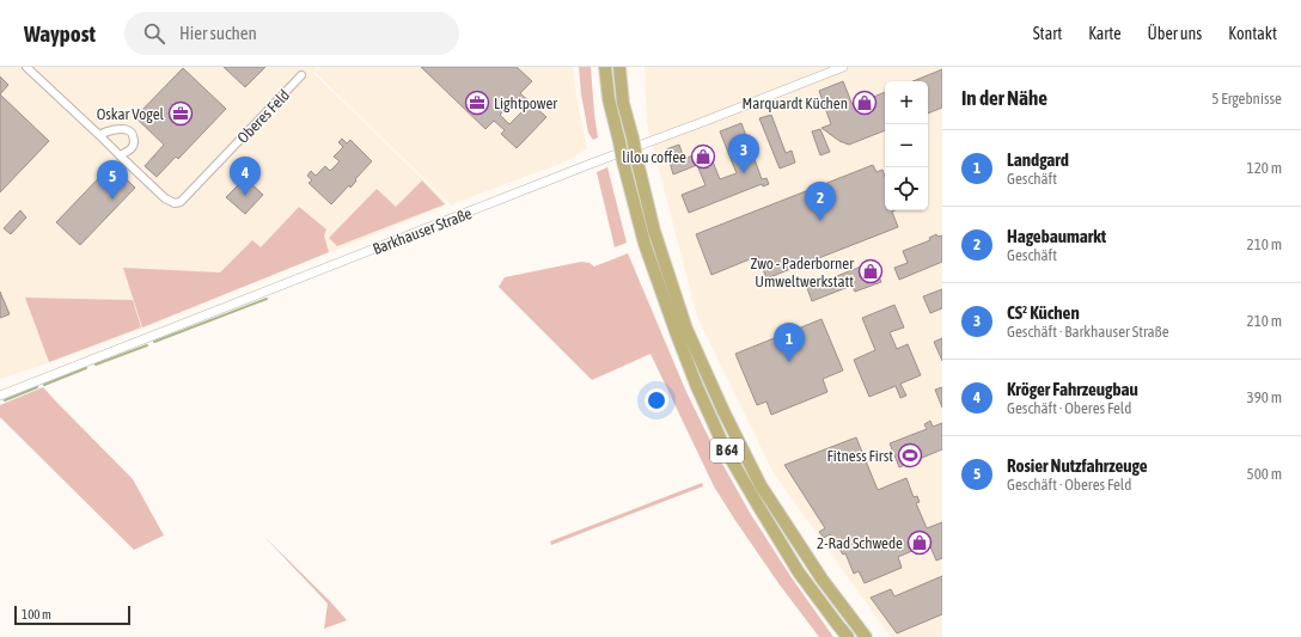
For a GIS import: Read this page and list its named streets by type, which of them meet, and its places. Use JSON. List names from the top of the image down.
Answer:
{
  "streets": {
    "highway": ["B 64"],
    "street": ["Oberes Feld", "Barkhauser Straße"]
  },
  "places": {
    "office": ["Lightpower", "Oskar Vogel"],
    "shop": [
      "Marquardt Küchen",
      "lilou coffee",
      "Zwo - Paderborner Umweltwerkstatt",
      "2-Rad Schwede"
    ],
    "sports": ["Fitness First"]
  },
  "scale_bar": "100 m",
  "page": {
    "header": "Waypost",
    "search": "Hier suchen",
    "nav": [
      "Start",
      "Karte",
      "Über uns",
      "Kontakt"
    ],
    "heading": ["In der Nähe", "5 Ergebnisse"],
    "map_buttons": ["+", "−"],
    "list": [
      {
        "mark": "1",
        "name": "Landgard",
        "note": "Geschäft",
        "value": "120 m"
      },
      {
        "mark": "2",
        "name": "Hagebaumarkt",
        "note": "Geschäft",
        "value": "210 m"
      },
      {
        "mark": "3",
        "name": "CS² Küchen",
        "note": "Geschäft · Barkhauser Straße",
        "value": "210 m"
      },
      {
        "mark": "4",
        "name": "Kröger Fahrzeugbau",
        "note": "Geschäft · Oberes Feld",
        "value": "390 m"
      },
      {
        "mark": "5",
        "name": "Rosier Nutzfahrzeuge",
        "note": "Geschäft · Oberes Feld",
        "value": "500 m"
      }
    ],
    "pins": [
      "3",
      "4",
      "5",
      "2",
      "1"
    ],
    "scale": "100 m"
  }
}
